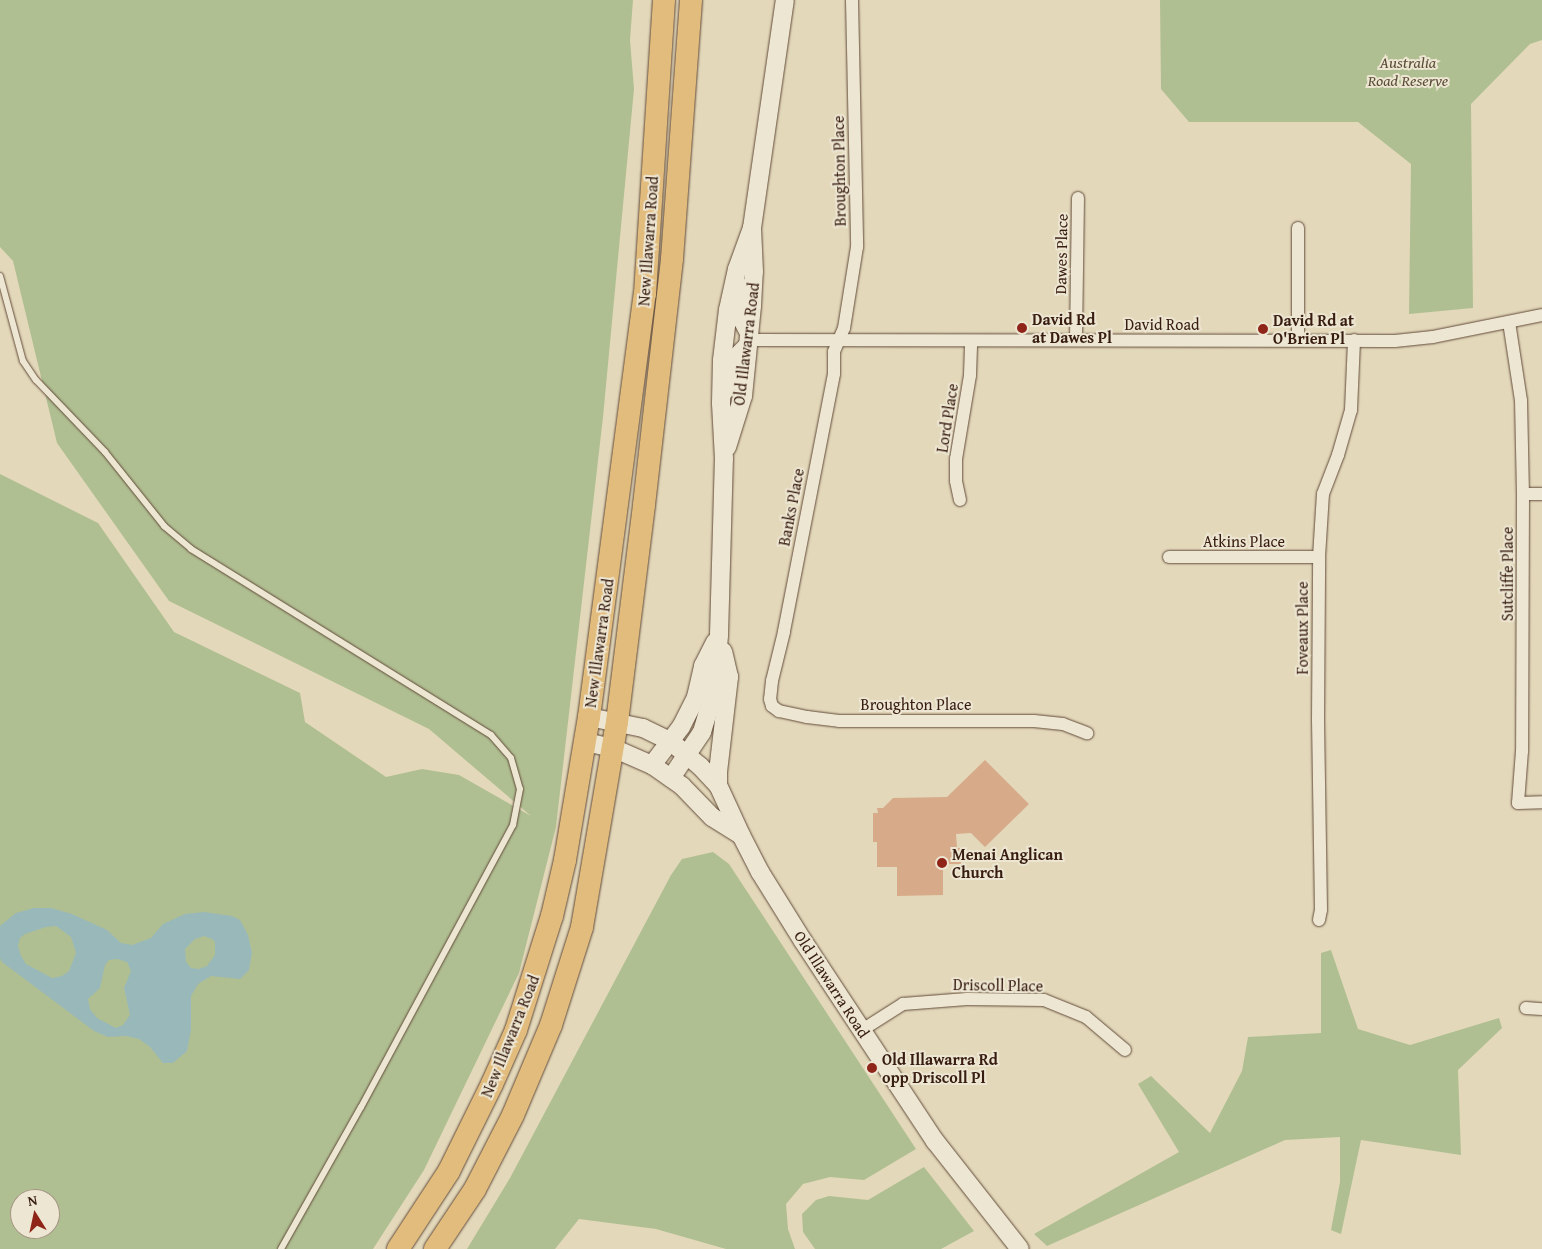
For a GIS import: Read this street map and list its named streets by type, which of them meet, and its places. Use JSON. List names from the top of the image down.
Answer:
{
  "streets": {
    "highway": ["New Illawarra Road"],
    "street": [
      "Broughton Place",
      "Dawes Place",
      "David Road",
      "Old Illawarra Road",
      "Lord Place",
      "Banks Place",
      "Atkins Place",
      "Sutcliffe Place",
      "Foveaux Place",
      "Driscoll Place"
    ]
  },
  "crossings": [
    ["Broughton Place", "David Road"],
    ["Broughton Place", "Banks Place"],
    ["New Illawarra Road", "Old Illawarra Road"],
    ["Dawes Place", "David Road"],
    ["David Road", "Old Illawarra Road"],
    ["David Road", "Lord Place"],
    ["David Road", "Banks Place"],
    ["David Road", "Sutcliffe Place"],
    ["David Road", "Foveaux Place"],
    ["Old Illawarra Road", "Driscoll Place"],
    ["Atkins Place", "Foveaux Place"]
  ],
  "parks": ["Australia Road Reserve"],
  "places": [
    "David Rd at Dawes Pl",
    "David Rd at O'Brien Pl",
    "Menai Anglican Church",
    "Old Illawarra Rd opp Driscoll Pl"
  ],
  "north": "top"
}
